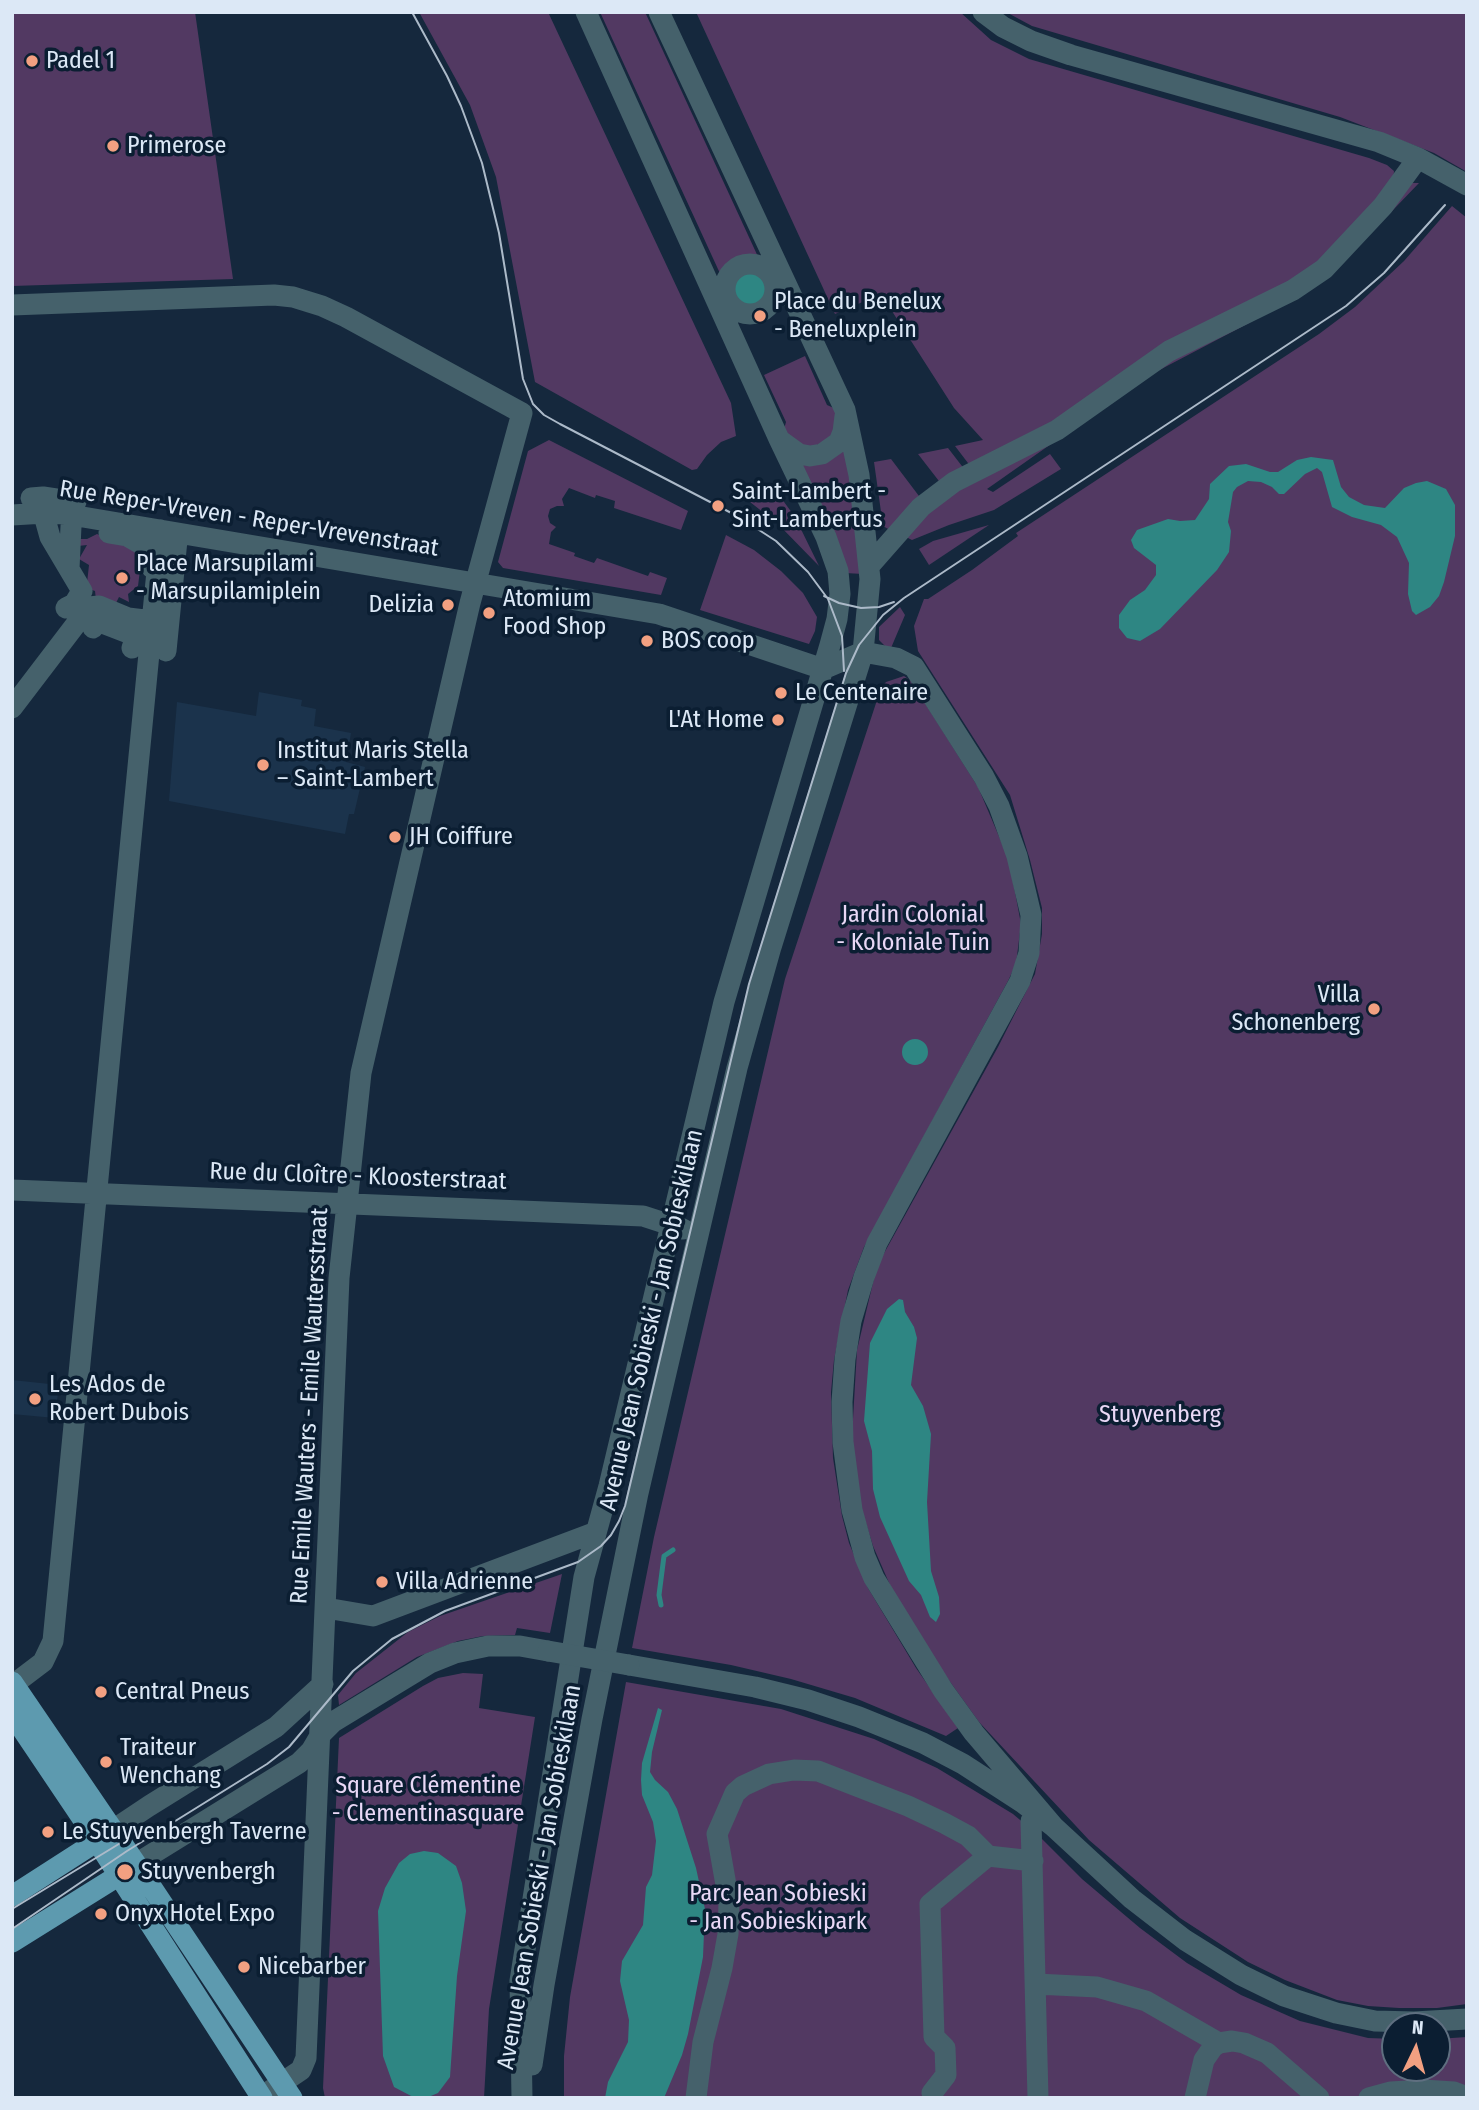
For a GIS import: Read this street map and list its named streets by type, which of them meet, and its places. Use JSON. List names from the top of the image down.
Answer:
{
  "streets": {
    "street": [
      "Rue Reper-Vreven - Reper-Vrevenstraat",
      "Rue du Cloître - Kloosterstraat",
      "Avenue Jean Sobieski - Jan Sobieskilaan",
      "Rue Emile Wauters - Emile Wautersstraat"
    ]
  },
  "crossings": [
    ["Rue Reper-Vreven - Reper-Vrevenstraat", "Avenue Jean Sobieski - Jan Sobieskilaan"],
    ["Rue Reper-Vreven - Reper-Vrevenstraat", "Rue Emile Wauters - Emile Wautersstraat"],
    ["Rue du Cloître - Kloosterstraat", "Avenue Jean Sobieski - Jan Sobieskilaan"],
    ["Rue du Cloître - Kloosterstraat", "Rue Emile Wauters - Emile Wautersstraat"]
  ],
  "parks": [
    "Jardin Colonial - Koloniale Tuin",
    "Stuyvenberg",
    "Square Clémentine - Clementinasquare",
    "Parc Jean Sobieski - Jan Sobieskipark"
  ],
  "places": [
    "Padel 1",
    "Primerose",
    "Place du Benelux - Beneluxplein",
    "Saint-Lambert - Sint-Lambertus",
    "Place Marsupilami - Marsupilamiplein",
    "Delizia",
    "Atomium Food Shop",
    "BOS coop",
    "Le Centenaire",
    "L'At Home",
    "Institut Maris Stella – Saint-Lambert",
    "JH Coiffure",
    "Villa Schonenberg",
    "Les Ados de Robert Dubois",
    "Villa Adrienne",
    "Central Pneus",
    "Traiteur Wenchang",
    "Le Stuyvenbergh Taverne",
    "Stuyvenbergh",
    "Onyx Hotel Expo",
    "Nicebarber"
  ],
  "north": "top"
}
